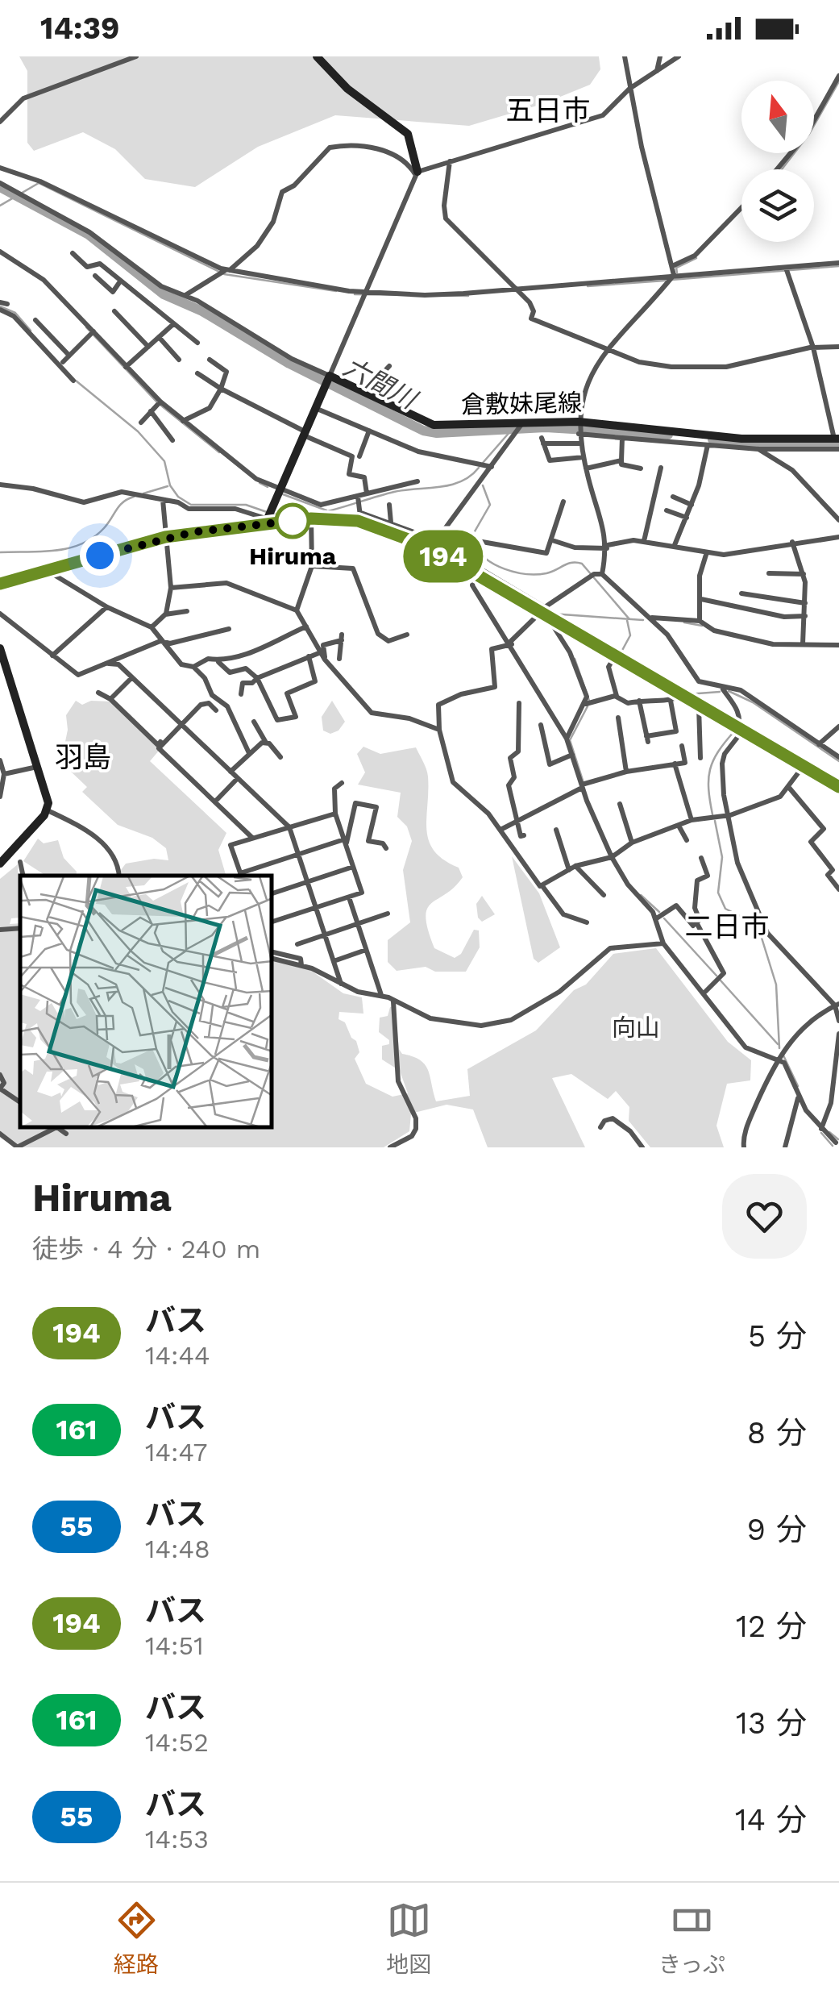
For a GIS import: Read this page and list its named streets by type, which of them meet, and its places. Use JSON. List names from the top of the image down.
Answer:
{
  "streets": {
    "main road": ["倉敷妹尾線"]
  },
  "districts": ["五日市", "羽島", "二日市"],
  "water": ["六間川"],
  "parks": ["向山"],
  "places": ["Hiruma"],
  "lines": ["bus line 194"],
  "north": "top",
  "page": {
    "status": "14:39",
    "on_map": "194",
    "heading": ["Hiruma", "徒歩 · 4 分 · 240 m"],
    "list": [
      {
        "mark": "194",
        "name": "バス",
        "note": "14:44",
        "value": "5 分"
      },
      {
        "mark": "161",
        "name": "バス",
        "note": "14:47",
        "value": "8 分"
      },
      {
        "mark": "55",
        "name": "バス",
        "note": "14:48",
        "value": "9 分"
      },
      {
        "mark": "194",
        "name": "バス",
        "note": "14:51",
        "value": "12 分"
      },
      {
        "mark": "161",
        "name": "バス",
        "note": "14:52",
        "value": "13 分"
      },
      {
        "mark": "55",
        "name": "バス",
        "note": "14:53",
        "value": "14 分"
      }
    ],
    "tabs": ["経路", "地図", "きっぷ"]
  }
}
